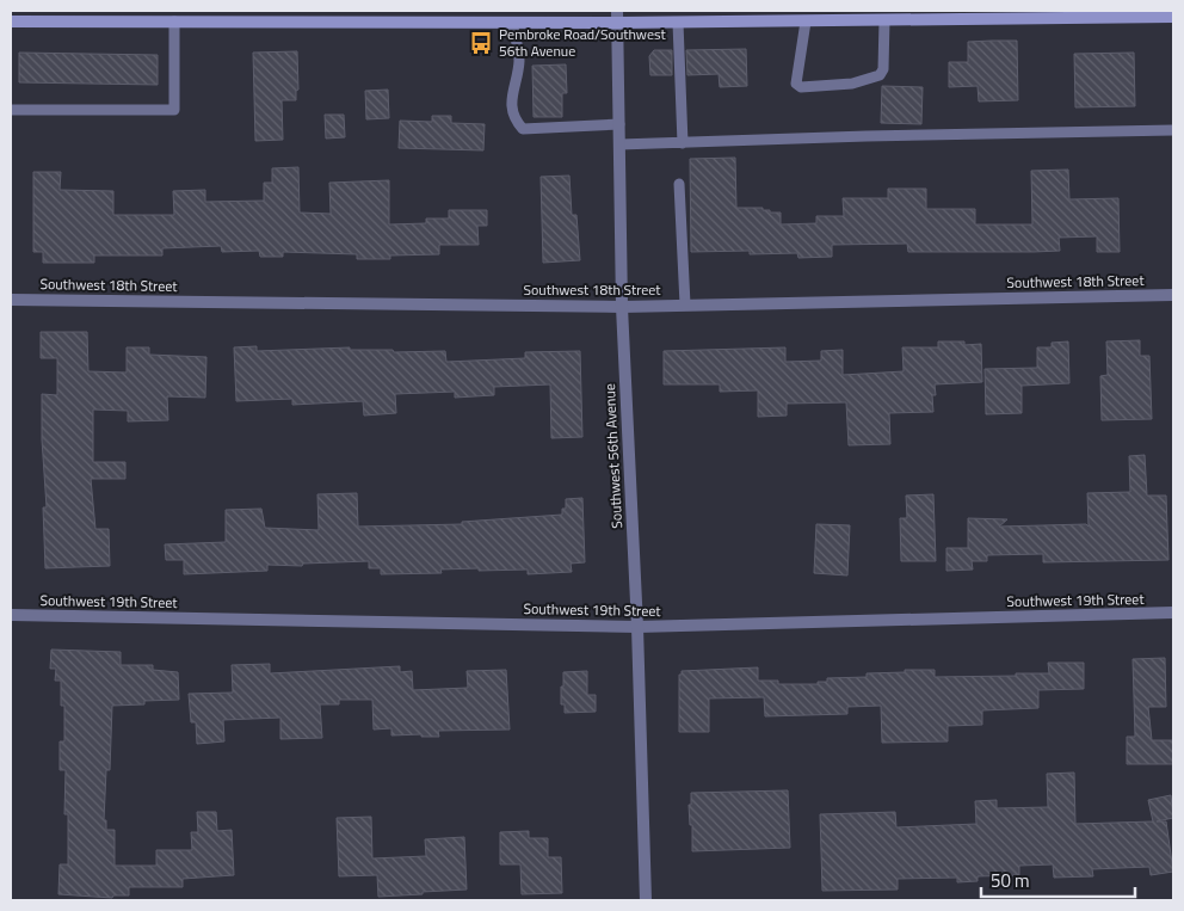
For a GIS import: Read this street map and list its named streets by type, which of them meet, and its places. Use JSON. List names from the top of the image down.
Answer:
{
  "streets": {
    "street": ["Southwest 18th Street", "Southwest 56th Avenue", "Southwest 19th Street"]
  },
  "crossings": [
    ["Southwest 18th Street", "Southwest 56th Avenue"],
    ["Southwest 56th Avenue", "Southwest 19th Street"]
  ],
  "places": {
    "bus stop": ["Pembroke Road/Southwest 56th Avenue"]
  },
  "scale_bar": "50 m"
}
